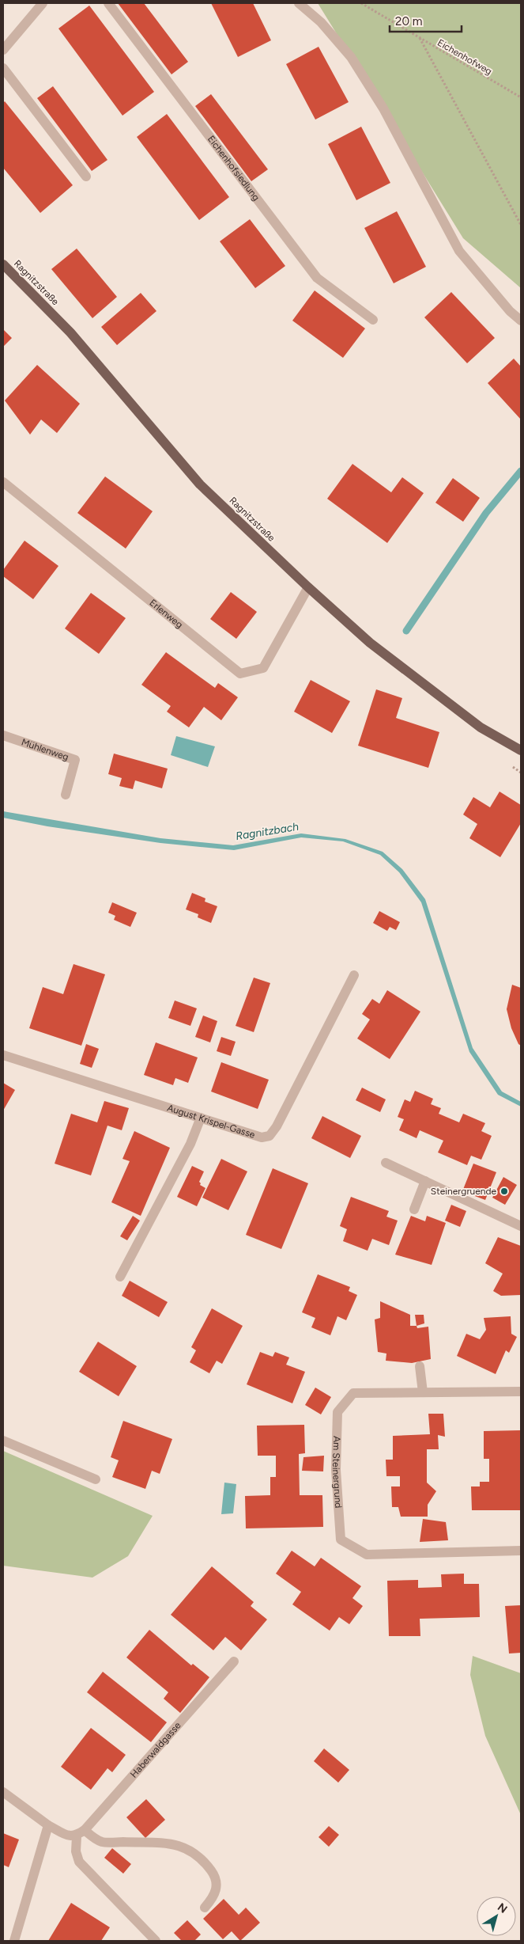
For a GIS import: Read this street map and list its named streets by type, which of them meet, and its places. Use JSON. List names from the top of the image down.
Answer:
{
  "streets": {
    "main road": ["Ragnitzstraße"],
    "street": [
      "Eichenhofsiedlung",
      "Erlenweg",
      "Mühlenweg",
      "August Krispel-Gasse",
      "Am Steinergrund",
      "Haberwaldgasse"
    ],
    "path": ["Eichenhofweg"]
  },
  "crossings": [
    ["Ragnitzstraße", "Erlenweg"]
  ],
  "water": ["Ragnitzbach"],
  "places": ["Steinergruende"],
  "scale_bar": "20 m",
  "north": "top right"
}
